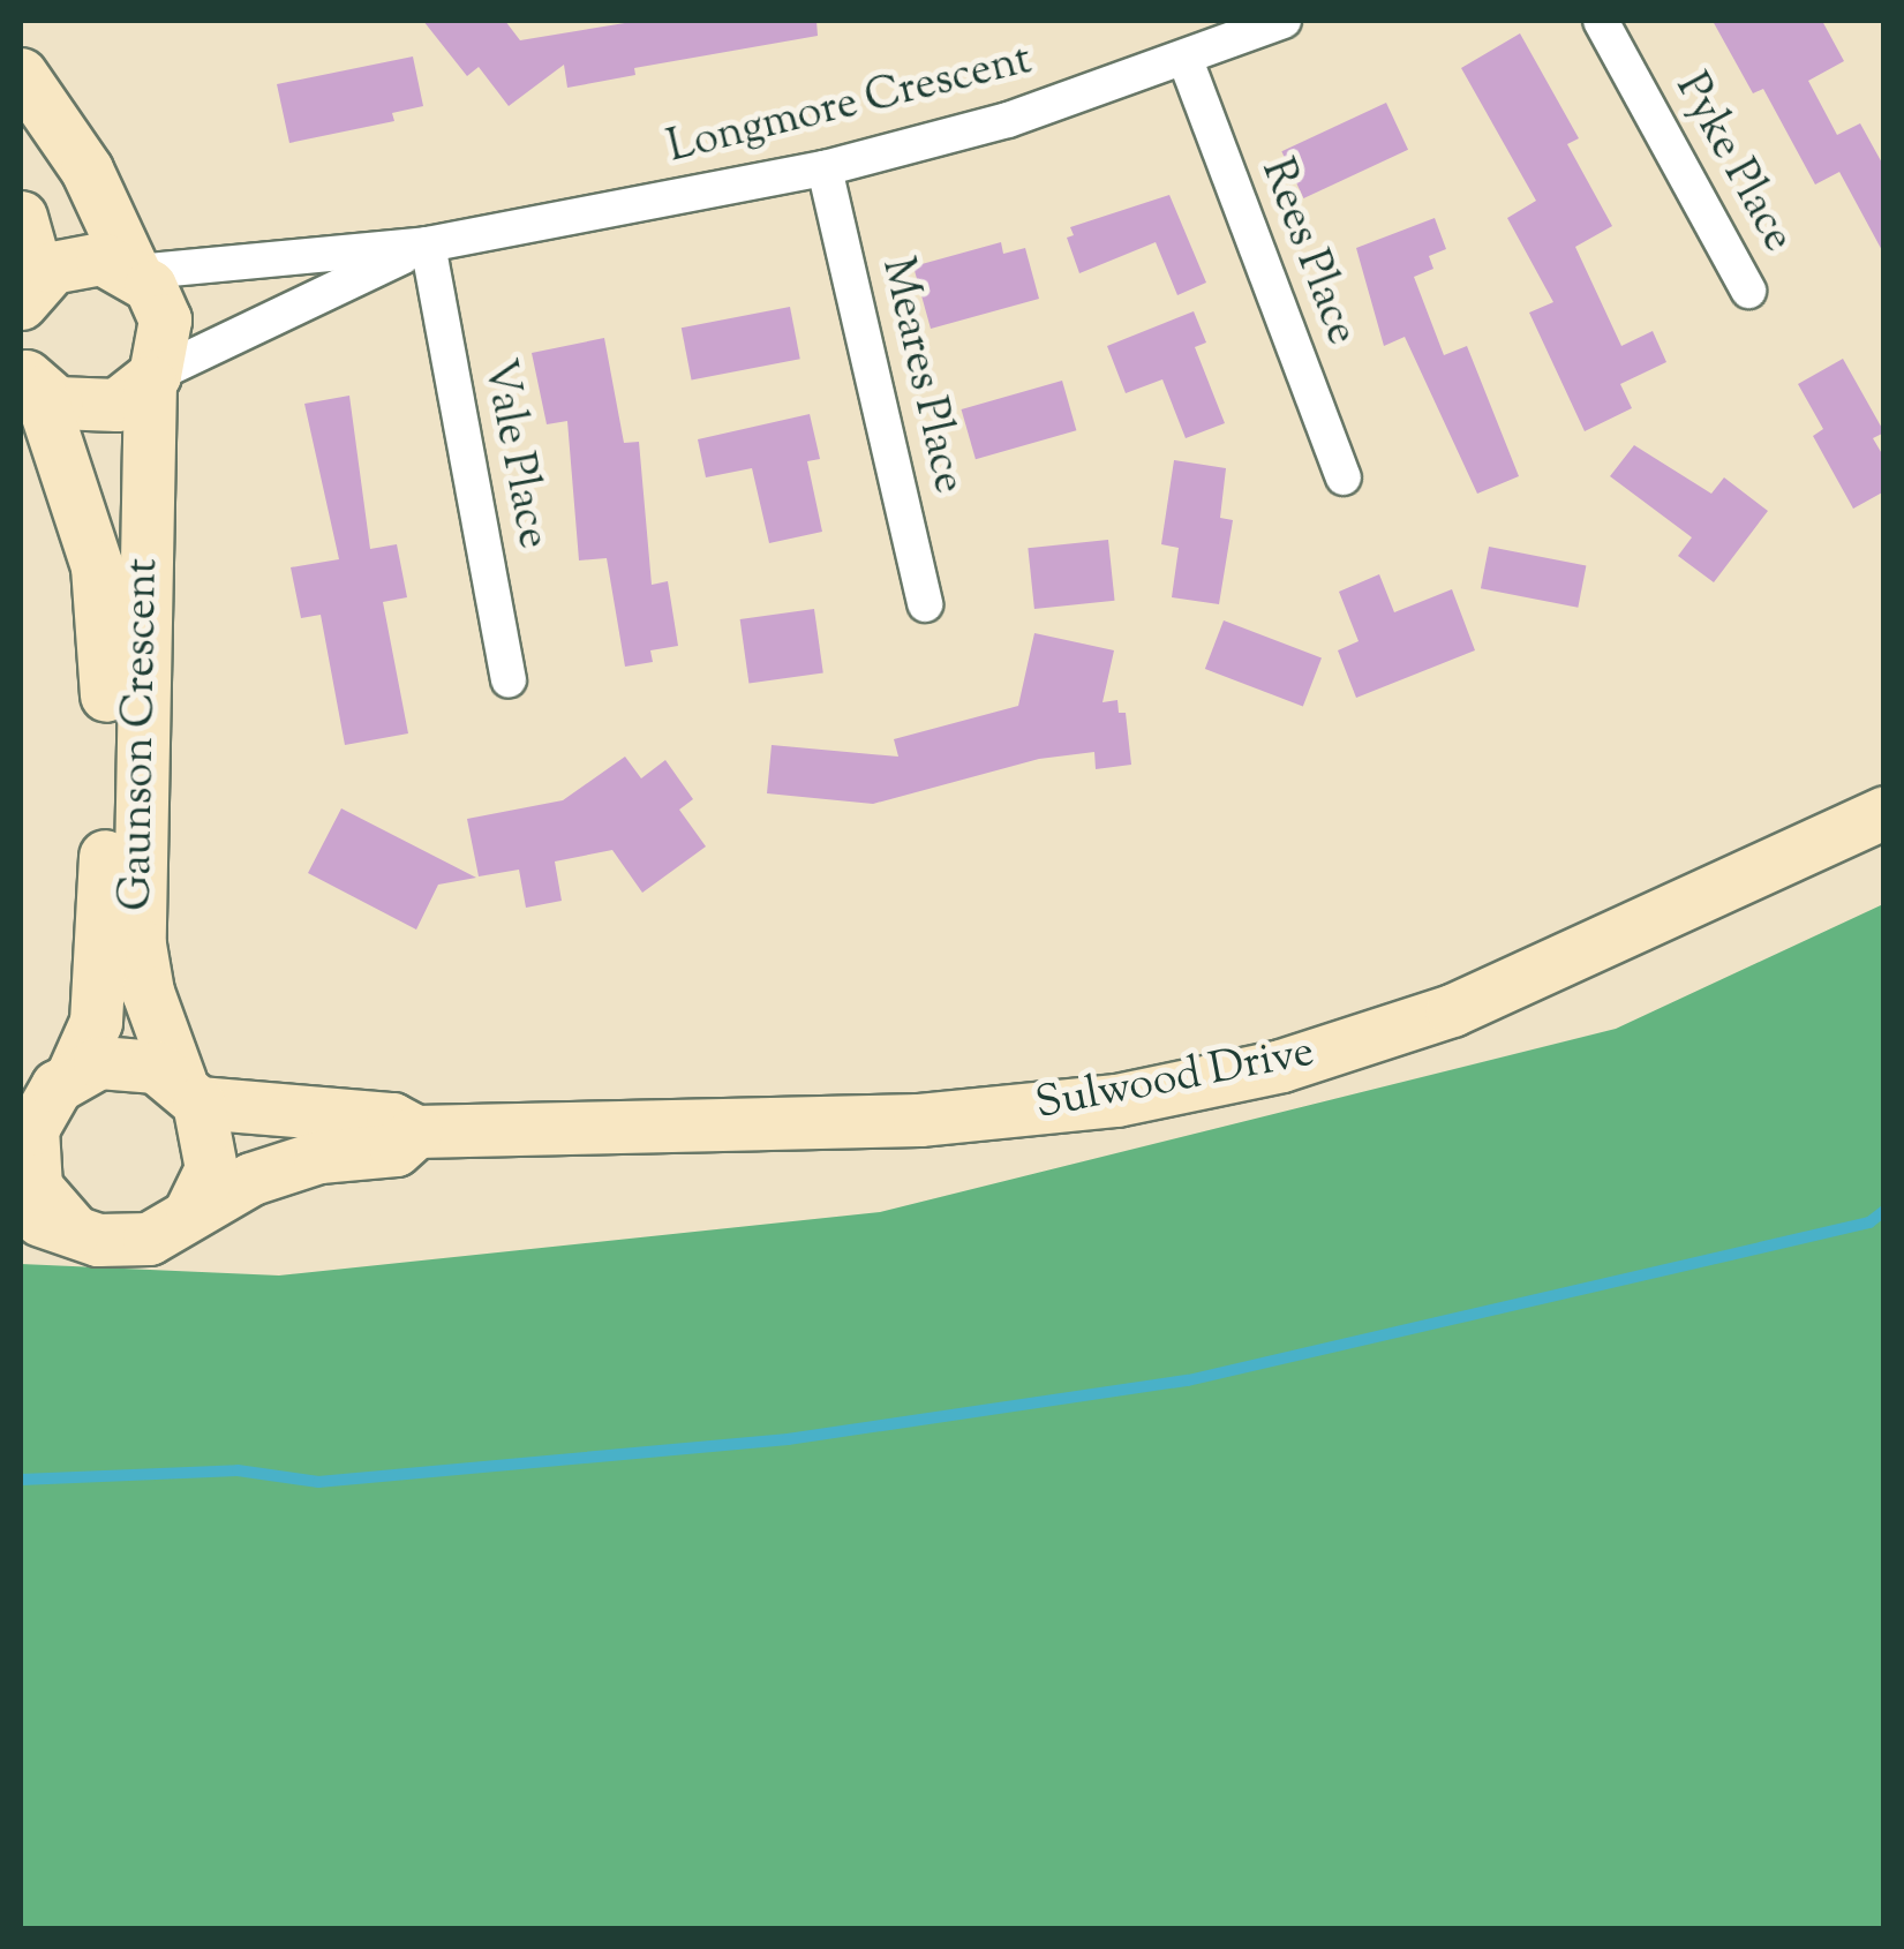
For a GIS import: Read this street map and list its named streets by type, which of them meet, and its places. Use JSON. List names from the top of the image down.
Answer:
{
  "streets": {
    "main road": ["Gaunson Crescent", "Sulwood Drive"],
    "street": [
      "Longmore Crescent",
      "Pyke Place",
      "Rees Place",
      "Meares Place",
      "Vale Place"
    ]
  },
  "crossings": [
    ["Longmore Crescent", "Rees Place"],
    ["Longmore Crescent", "Meares Place"],
    ["Longmore Crescent", "Vale Place"],
    ["Longmore Crescent", "Gaunson Crescent"],
    ["Gaunson Crescent", "Sulwood Drive"]
  ]
}
